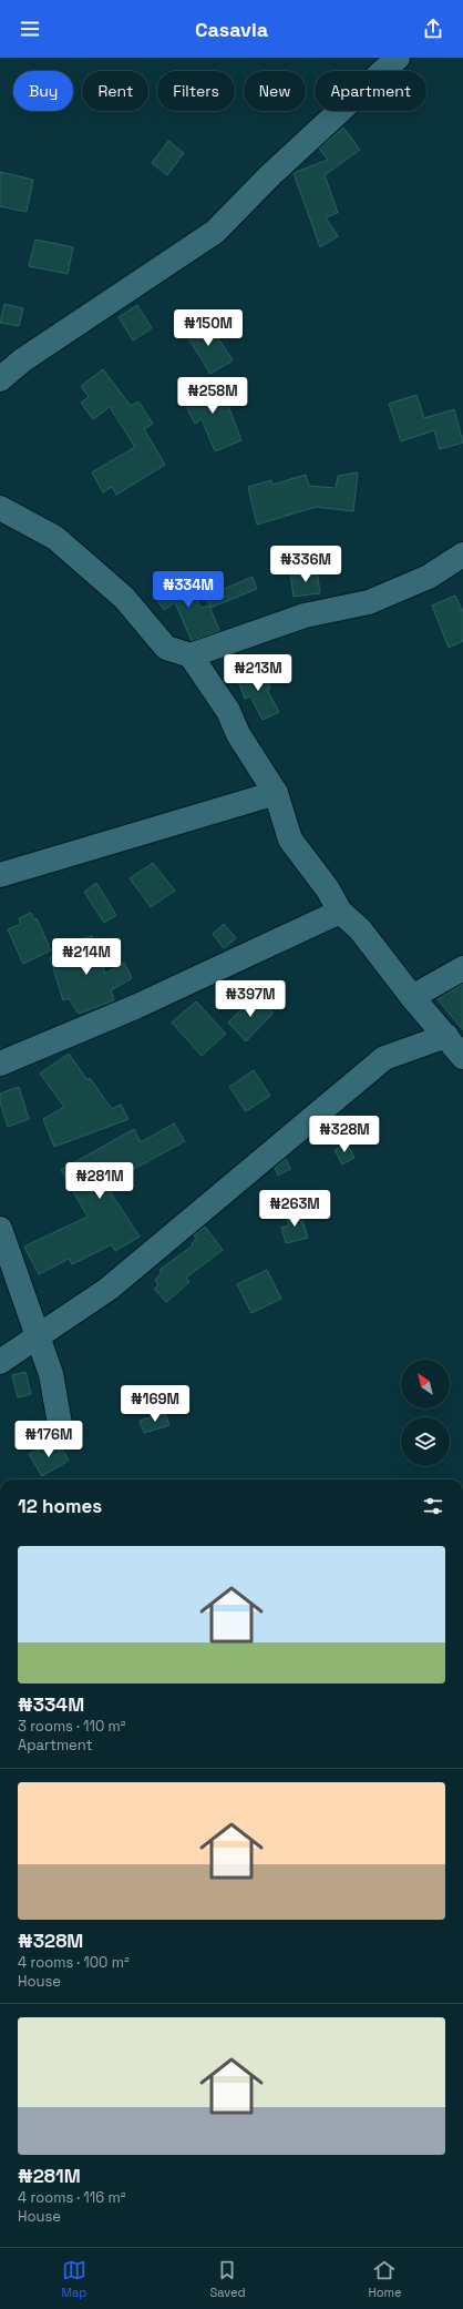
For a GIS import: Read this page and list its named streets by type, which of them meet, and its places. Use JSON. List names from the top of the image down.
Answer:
{
  "north": "top left",
  "page": {
    "header": "Casavia",
    "chip": [
      "Buy",
      "Rent",
      "Filters",
      "New",
      "Apartment"
    ],
    "price": [
      "₦150M",
      "₦258M",
      "₦336M",
      "₦334M",
      "₦213M",
      "₦214M",
      "₦397M",
      "₦328M",
      "₦281M",
      "₦263M",
      "₦169M",
      "₦176M"
    ],
    "heading": "12 homes",
    "list": [
      {
        "name": "₦334M",
        "note": "3 rooms · 110 m² · Apartment"
      },
      {
        "name": "₦328M",
        "note": "4 rooms · 100 m² · House"
      },
      {
        "name": "₦281M",
        "note": "4 rooms · 116 m² · House"
      }
    ],
    "tabs": ["Map", "Saved", "Home"]
  }
}
